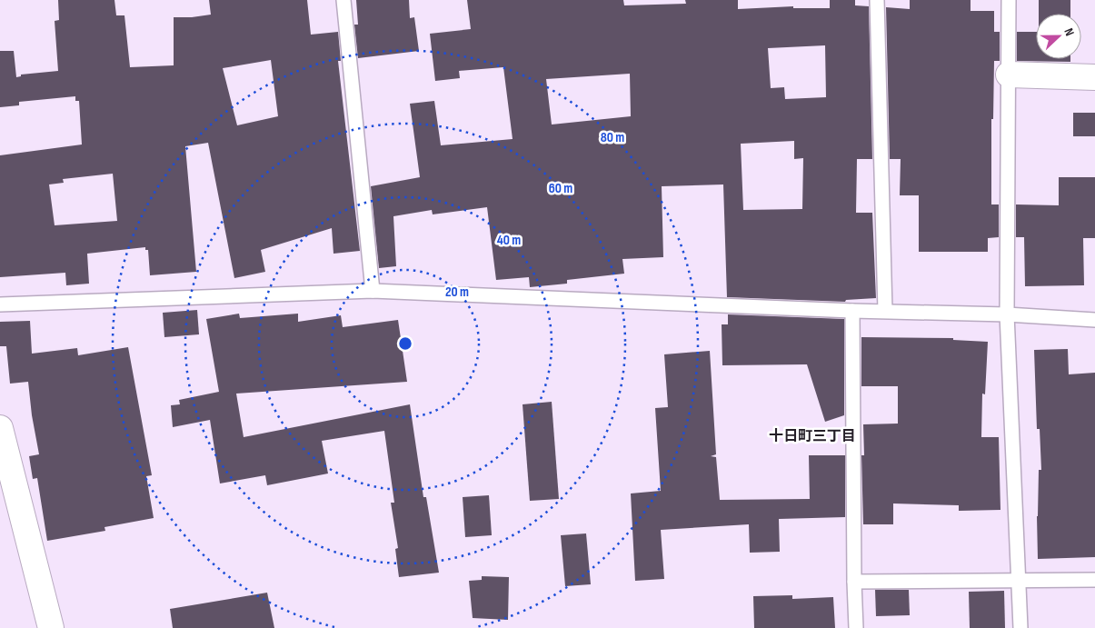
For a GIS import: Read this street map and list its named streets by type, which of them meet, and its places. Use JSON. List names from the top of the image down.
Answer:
{
  "districts": ["十日町三丁目"],
  "north": "right",
  "rings": [
    "80 m",
    "60 m",
    "40 m",
    "20 m"
  ]
}
